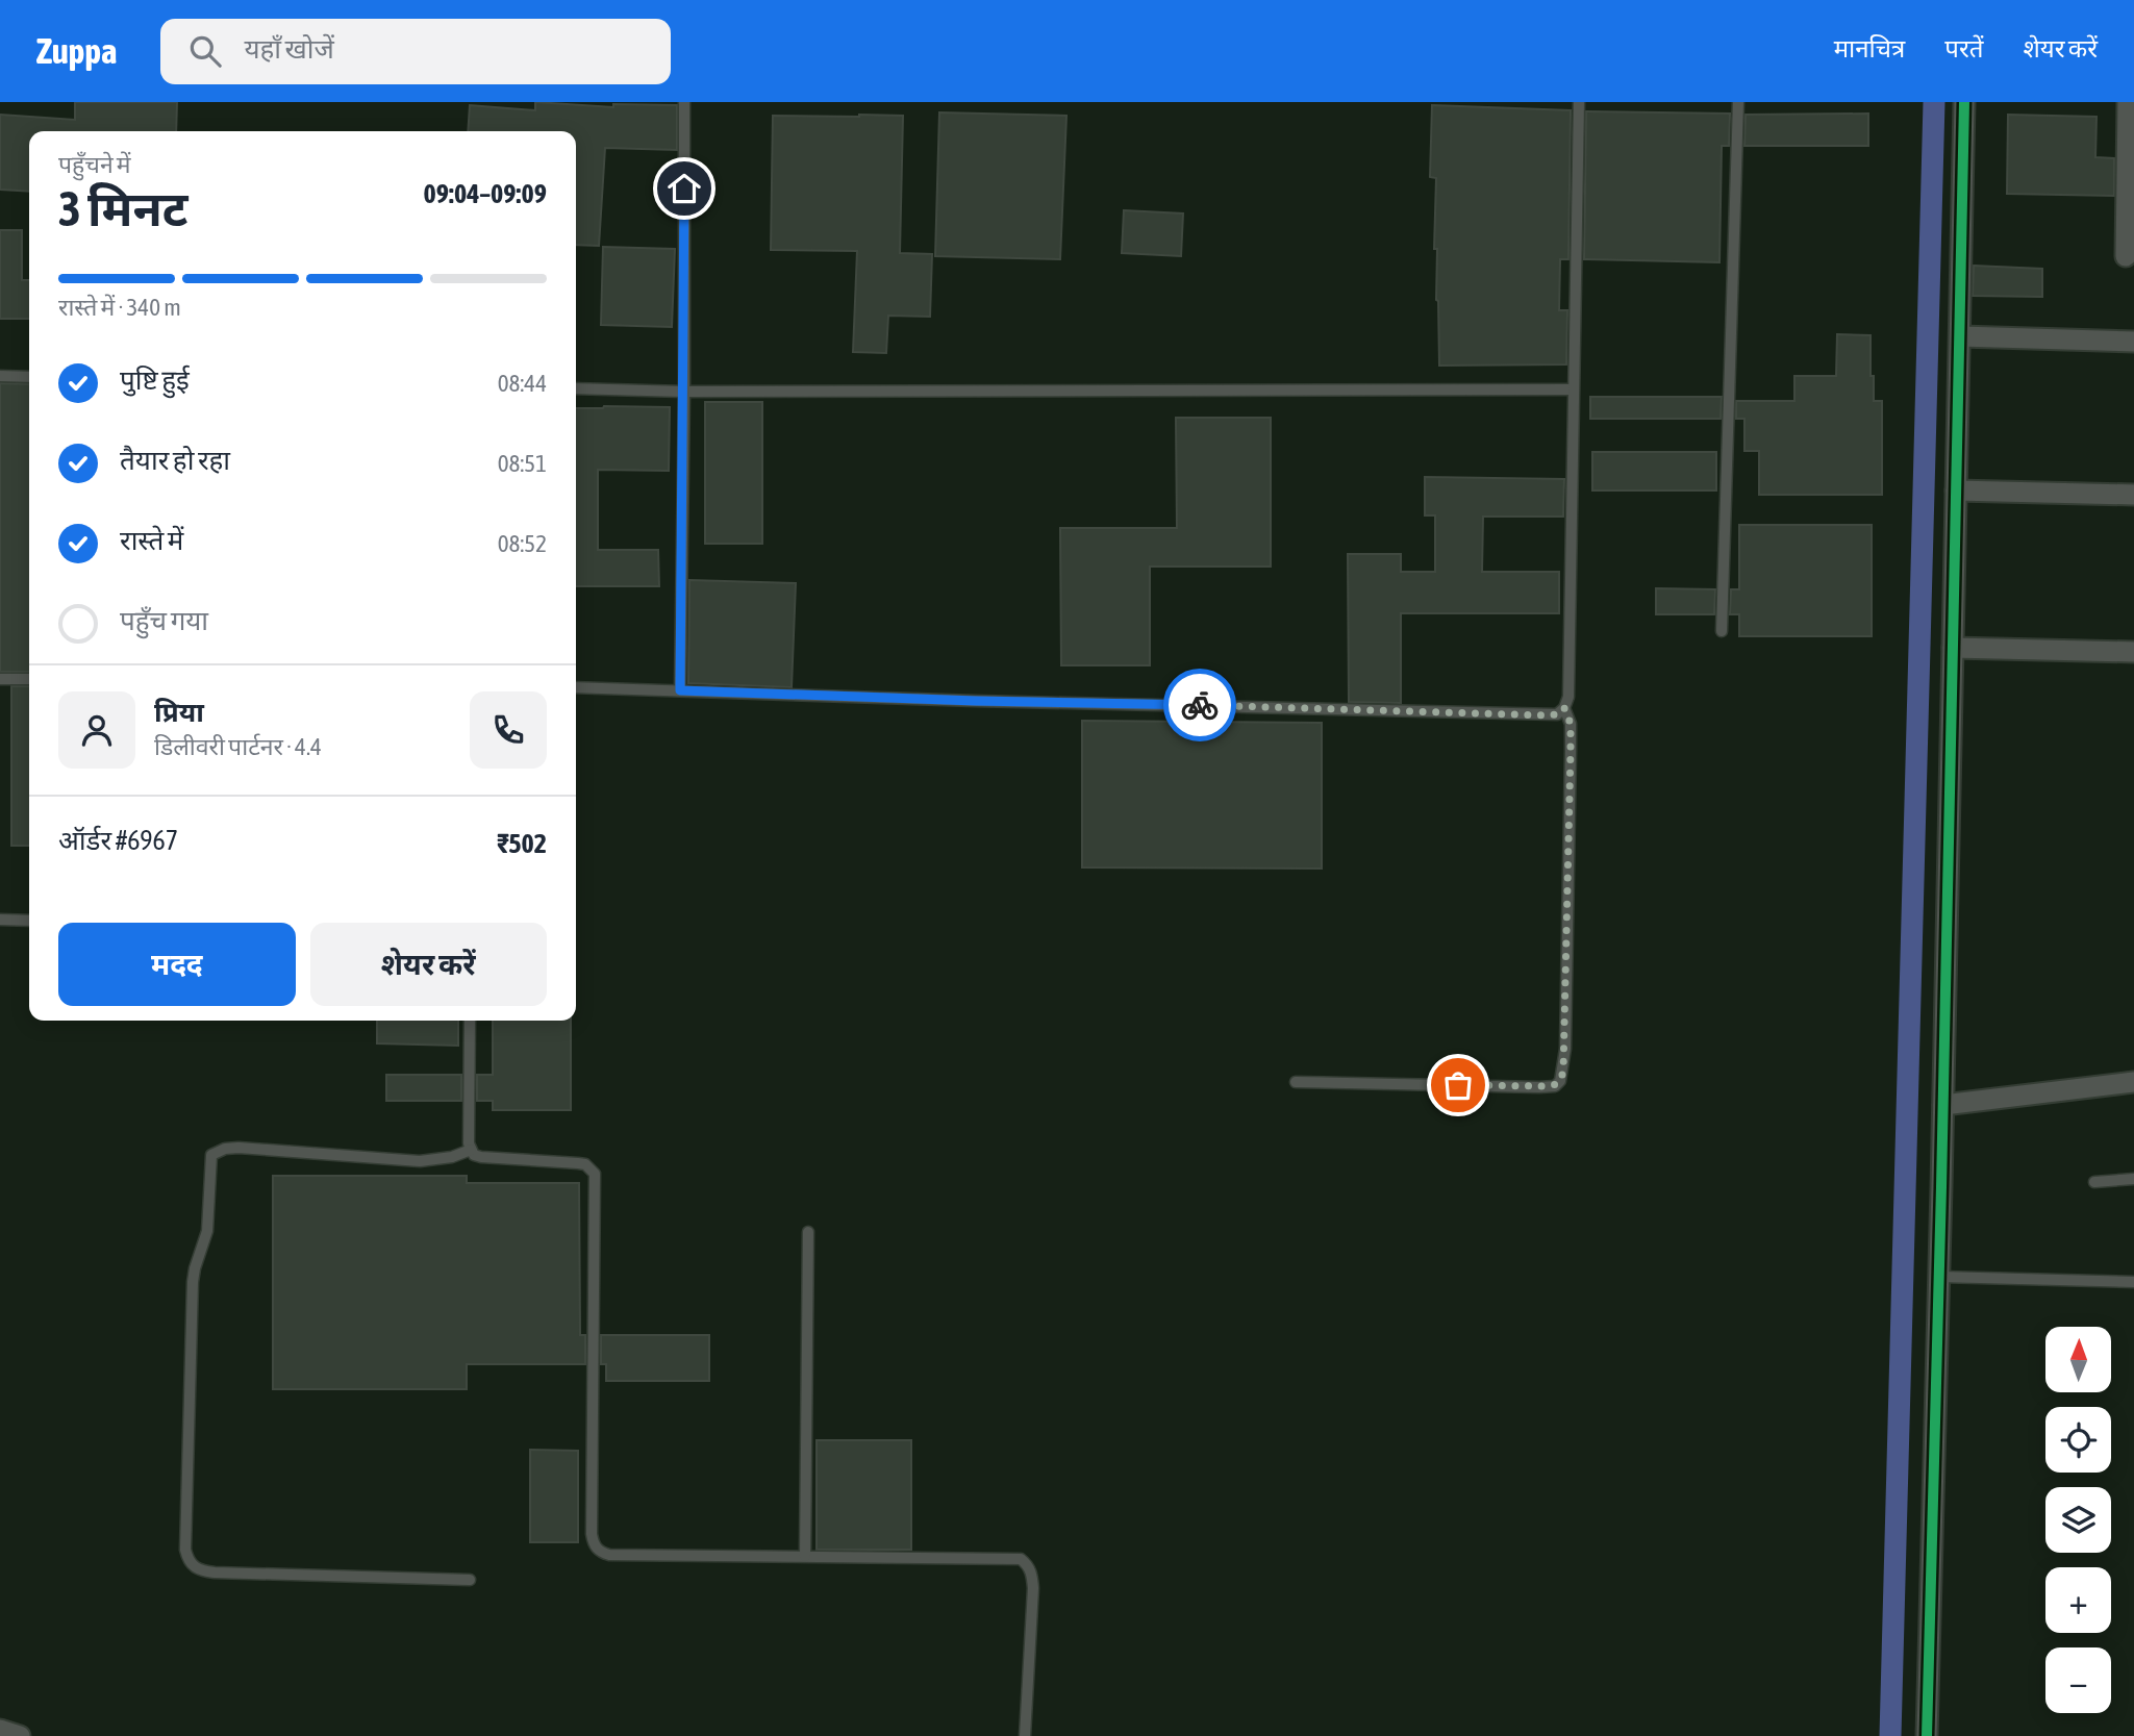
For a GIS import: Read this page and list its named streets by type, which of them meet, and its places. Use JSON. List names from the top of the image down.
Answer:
{
  "north": "top",
  "page": {
    "header": "Zuppa",
    "search": "यहाँ खोजें",
    "nav": ["मानचित्र", "परतें", "शेयर करें"],
    "heading": ["3 मिनट", "पहुँचने में", "09:04–09:09"],
    "panel": [
      "प्रिया",
      "डिलीवरी पार्टनर · 4.4",
      "ऑर्डर #6967",
      "₹502"
    ],
    "bar": "रास्ते में · 340 m",
    "list": [
      ["पुष्टि हुई", "08:44"],
      ["तैयार हो रहा", "08:51"],
      ["रास्ते में", "08:52"],
      "पहुँच गया"
    ],
    "buttons": ["मदद", "शेयर करें"],
    "map_buttons": ["+", "−"]
  }
}
